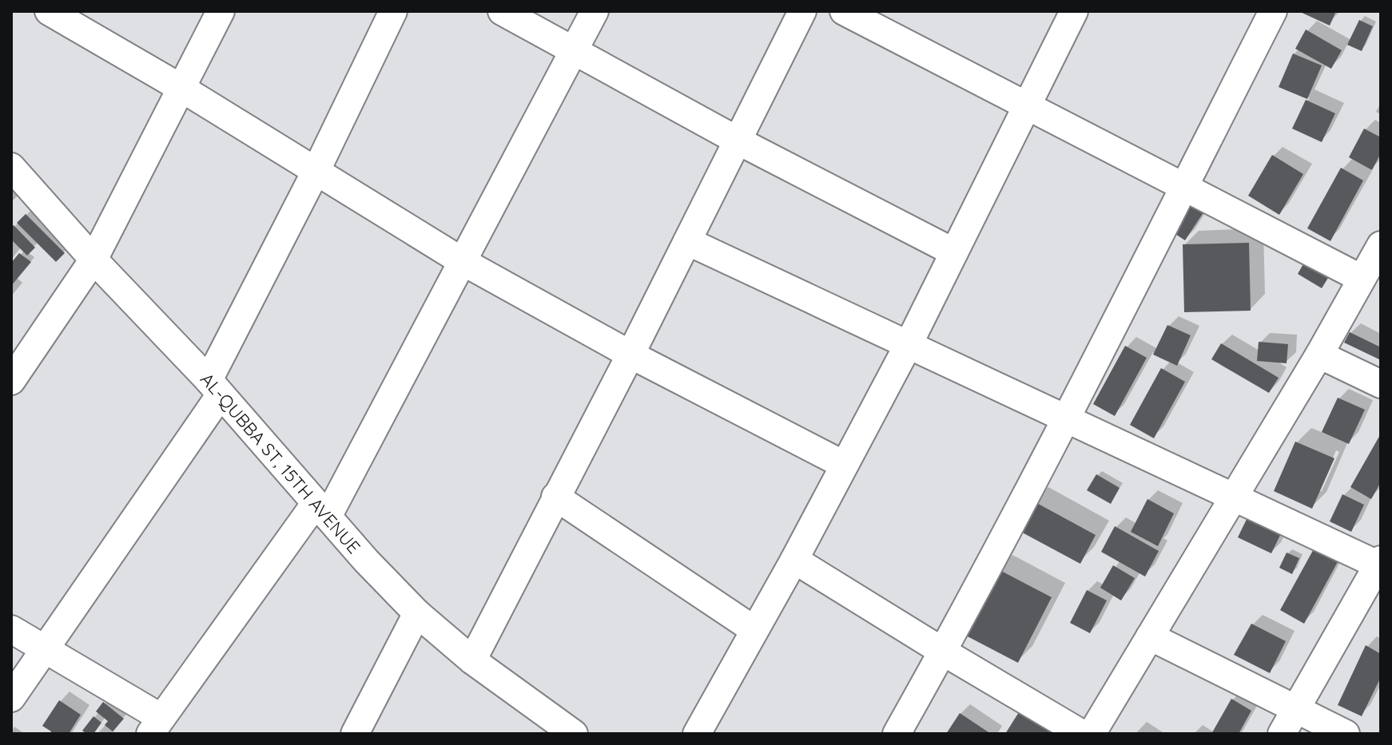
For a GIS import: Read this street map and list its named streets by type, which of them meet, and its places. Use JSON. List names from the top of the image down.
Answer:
{
  "streets": {
    "street": ["AL-QUBBA ST, 15TH AVENUE"]
  }
}
